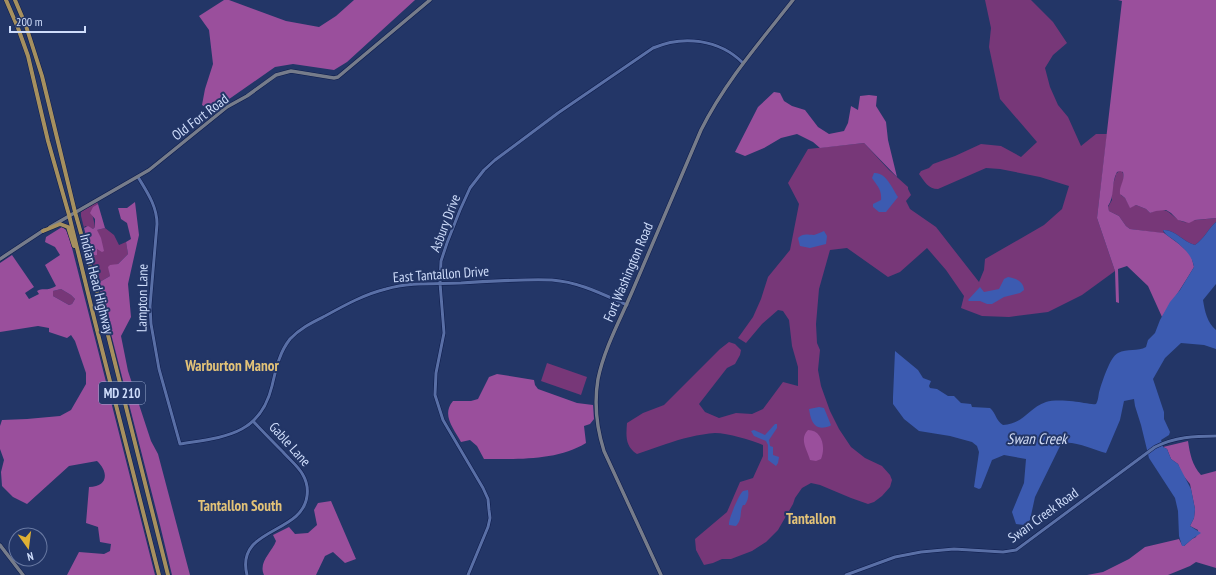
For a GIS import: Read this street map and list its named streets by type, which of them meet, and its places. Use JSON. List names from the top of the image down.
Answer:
{
  "streets": {
    "highway": ["Indian Head Highway", "MD 210"],
    "main road": ["Old Fort Road", "Fort Washington Road"],
    "street": [
      "Asbury Drive",
      "East Tantallon Drive",
      "Lampton Lane",
      "Gable Lane",
      "Swan Creek Road"
    ]
  },
  "crossings": [
    ["Old Fort Road", "Indian Head Highway"],
    ["Old Fort Road", "Lampton Lane"],
    ["Asbury Drive", "Fort Washington Road"],
    ["Asbury Drive", "East Tantallon Drive"],
    ["Fort Washington Road", "East Tantallon Drive"],
    ["East Tantallon Drive", "Lampton Lane"],
    ["East Tantallon Drive", "Gable Lane"]
  ],
  "districts": ["Warburton Manor", "Tantallon South", "Tantallon"],
  "water": ["Swan Creek"],
  "scale_bar": "200 m",
  "north": "bottom"
}
